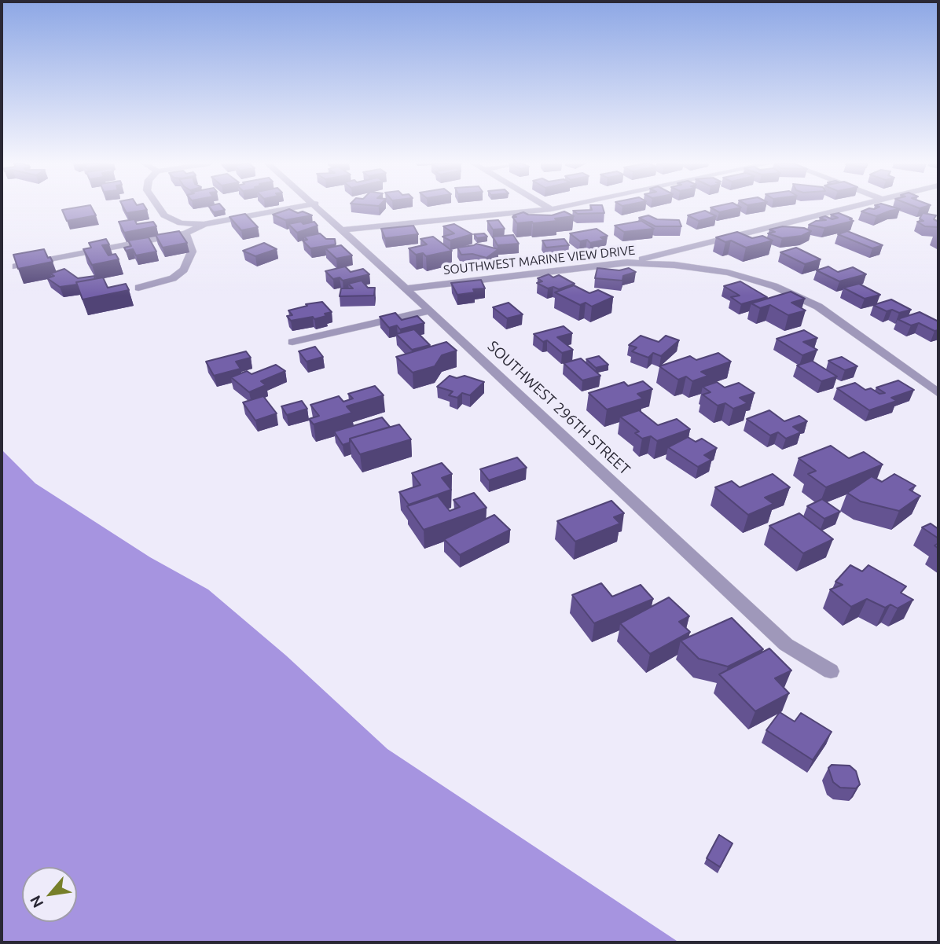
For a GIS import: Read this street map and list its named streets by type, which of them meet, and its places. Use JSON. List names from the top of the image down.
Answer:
{
  "streets": {
    "street": ["SOUTHWEST MARINE VIEW DRIVE", "SOUTHWEST 296TH STREET"]
  },
  "crossings": [
    ["SOUTHWEST MARINE VIEW DRIVE", "SOUTHWEST 296TH STREET"]
  ],
  "north": "bottom left"
}
